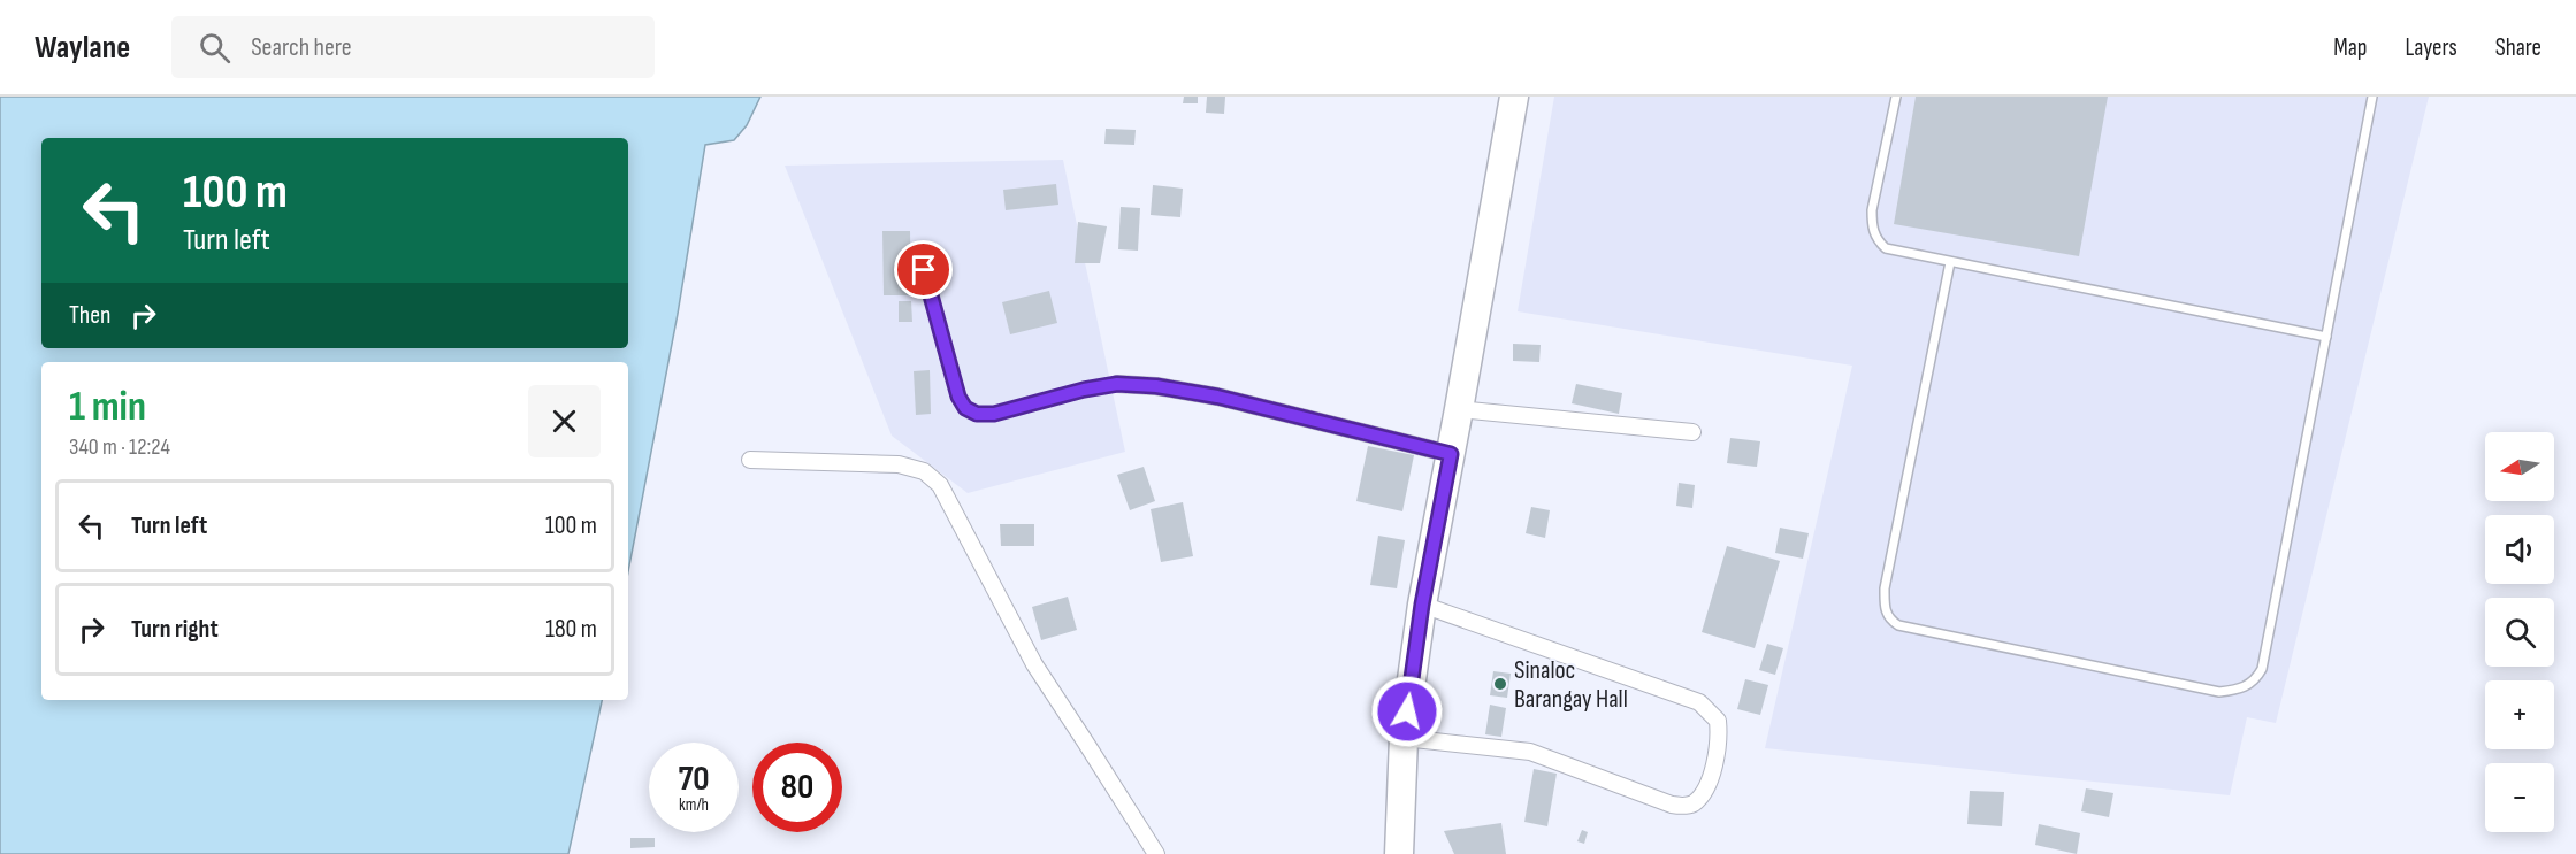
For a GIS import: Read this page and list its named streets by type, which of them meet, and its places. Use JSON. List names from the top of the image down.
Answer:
{
  "places": ["Sinaloc Barangay Hall"],
  "north": "left",
  "page": {
    "header": "Waylane",
    "search": "Search here",
    "nav": ["Map", "Layers", "Share"],
    "turn": ["100 m", "Turn left"],
    "then": "Then",
    "heading": ["1 min", "340 m · 12:24"],
    "map_buttons": ["+", "−"],
    "list": [
      {
        "name": "Turn left",
        "value": "100 m"
      },
      {
        "name": "Turn right",
        "value": "180 m"
      }
    ],
    "speed": "70 km/h",
    "limit": "80"
  }
}
